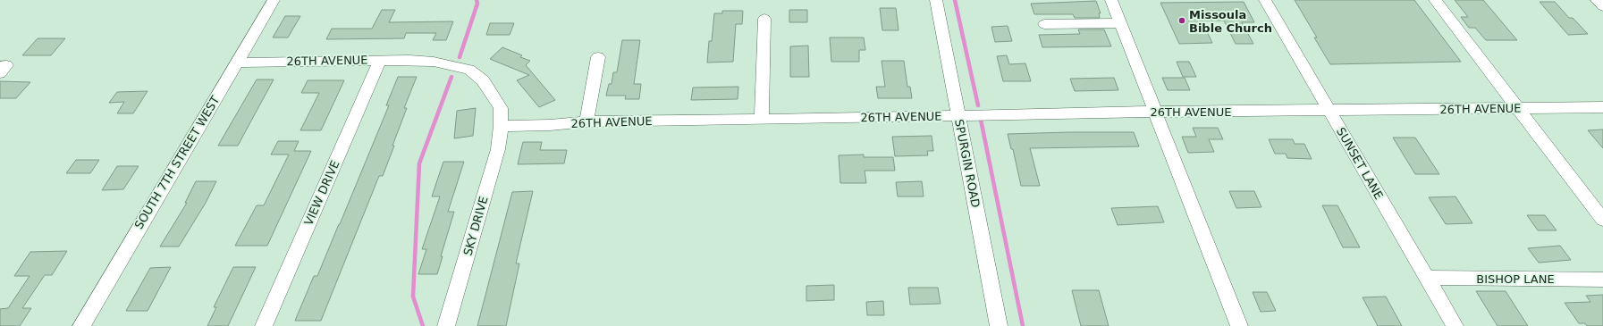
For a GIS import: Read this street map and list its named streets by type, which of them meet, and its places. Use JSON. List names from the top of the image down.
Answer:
{
  "streets": {
    "street": [
      "26TH AVENUE",
      "SOUTH 7TH STREET WEST",
      "SPURGIN ROAD",
      "SUNSET LANE",
      "VIEW DRIVE",
      "SKY DRIVE",
      "BISHOP LANE"
    ]
  },
  "crossings": [
    ["26TH AVENUE", "SOUTH 7TH STREET WEST"],
    ["26TH AVENUE", "SPURGIN ROAD"],
    ["26TH AVENUE", "SUNSET LANE"],
    ["26TH AVENUE", "VIEW DRIVE"],
    ["26TH AVENUE", "SKY DRIVE"],
    ["SUNSET LANE", "BISHOP LANE"]
  ],
  "places": ["Missoula Bible Church"]
}
